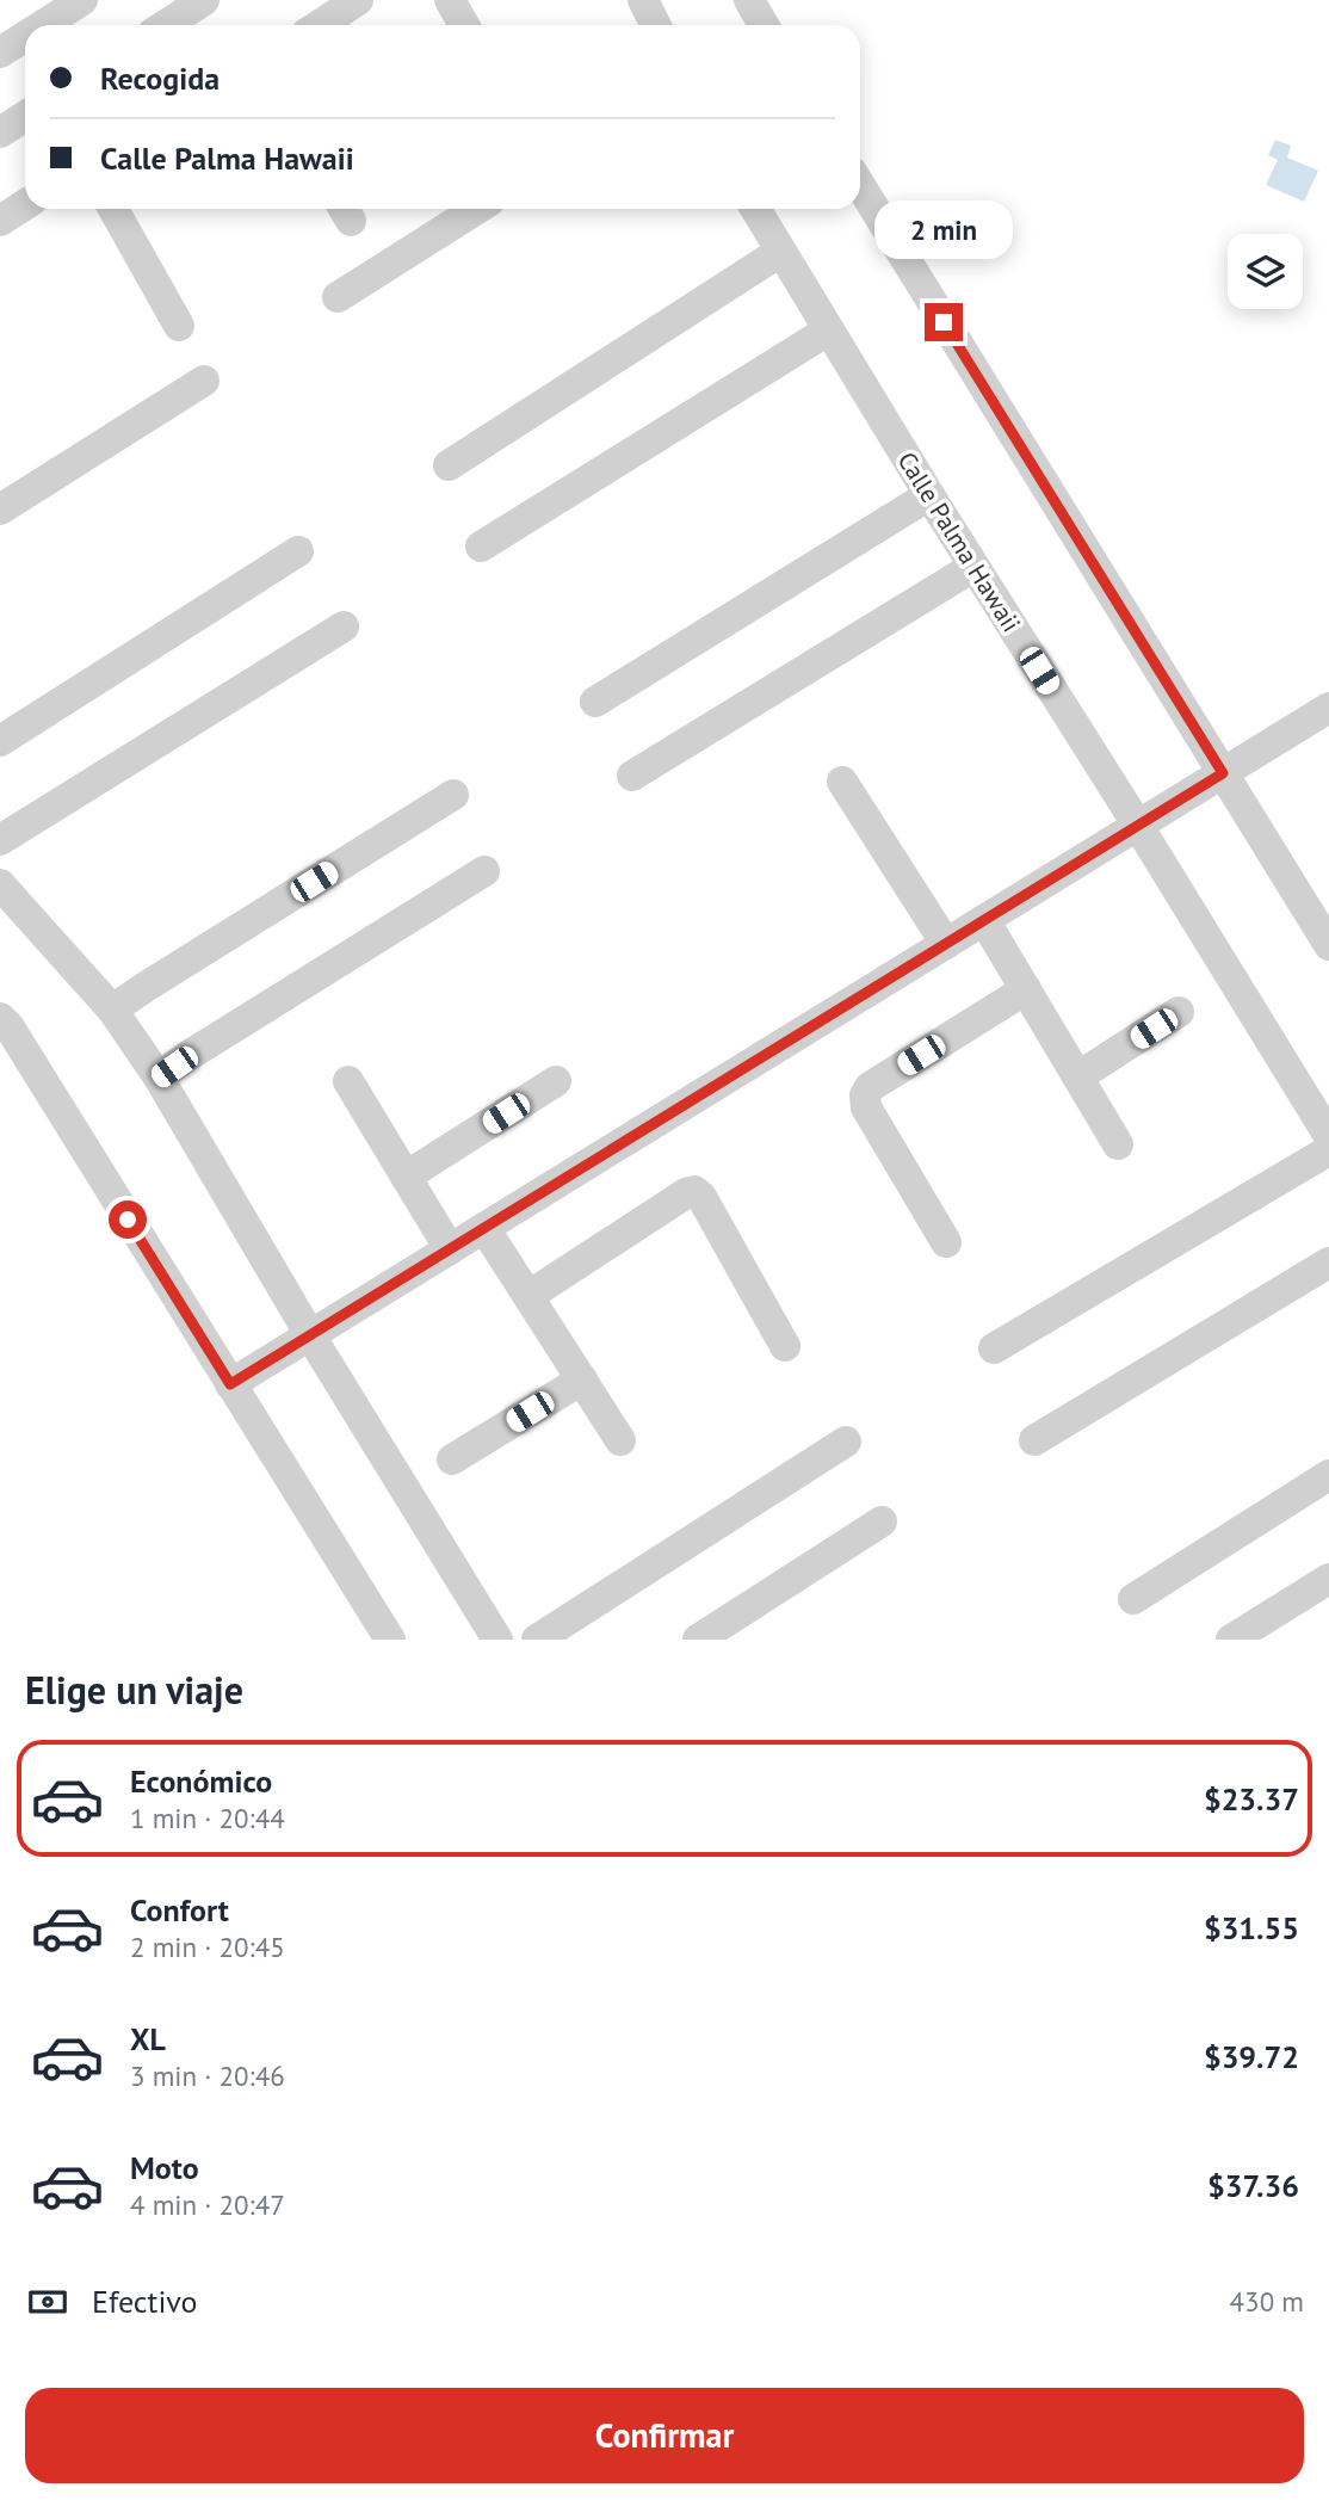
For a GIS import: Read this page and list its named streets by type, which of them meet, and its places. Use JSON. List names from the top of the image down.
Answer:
{
  "streets": {
    "street": ["Calle Palma Hawaii"]
  },
  "page": {
    "banner": ["Recogida", "Calle Palma Hawaii"],
    "bubble": "2 min",
    "heading": "Elige un viaje",
    "list": [
      {
        "name": "Económico",
        "note": "1 min · 20:44",
        "value": "$23.37"
      },
      {
        "name": "Confort",
        "note": "2 min · 20:45",
        "value": "$31.55"
      },
      {
        "name": "XL",
        "note": "3 min · 20:46",
        "value": "$39.72"
      },
      {
        "name": "Moto",
        "note": "4 min · 20:47",
        "value": "$37.36"
      }
    ],
    "pay": ["Efectivo", "430 m"],
    "buttons": "Confirmar"
  }
}
